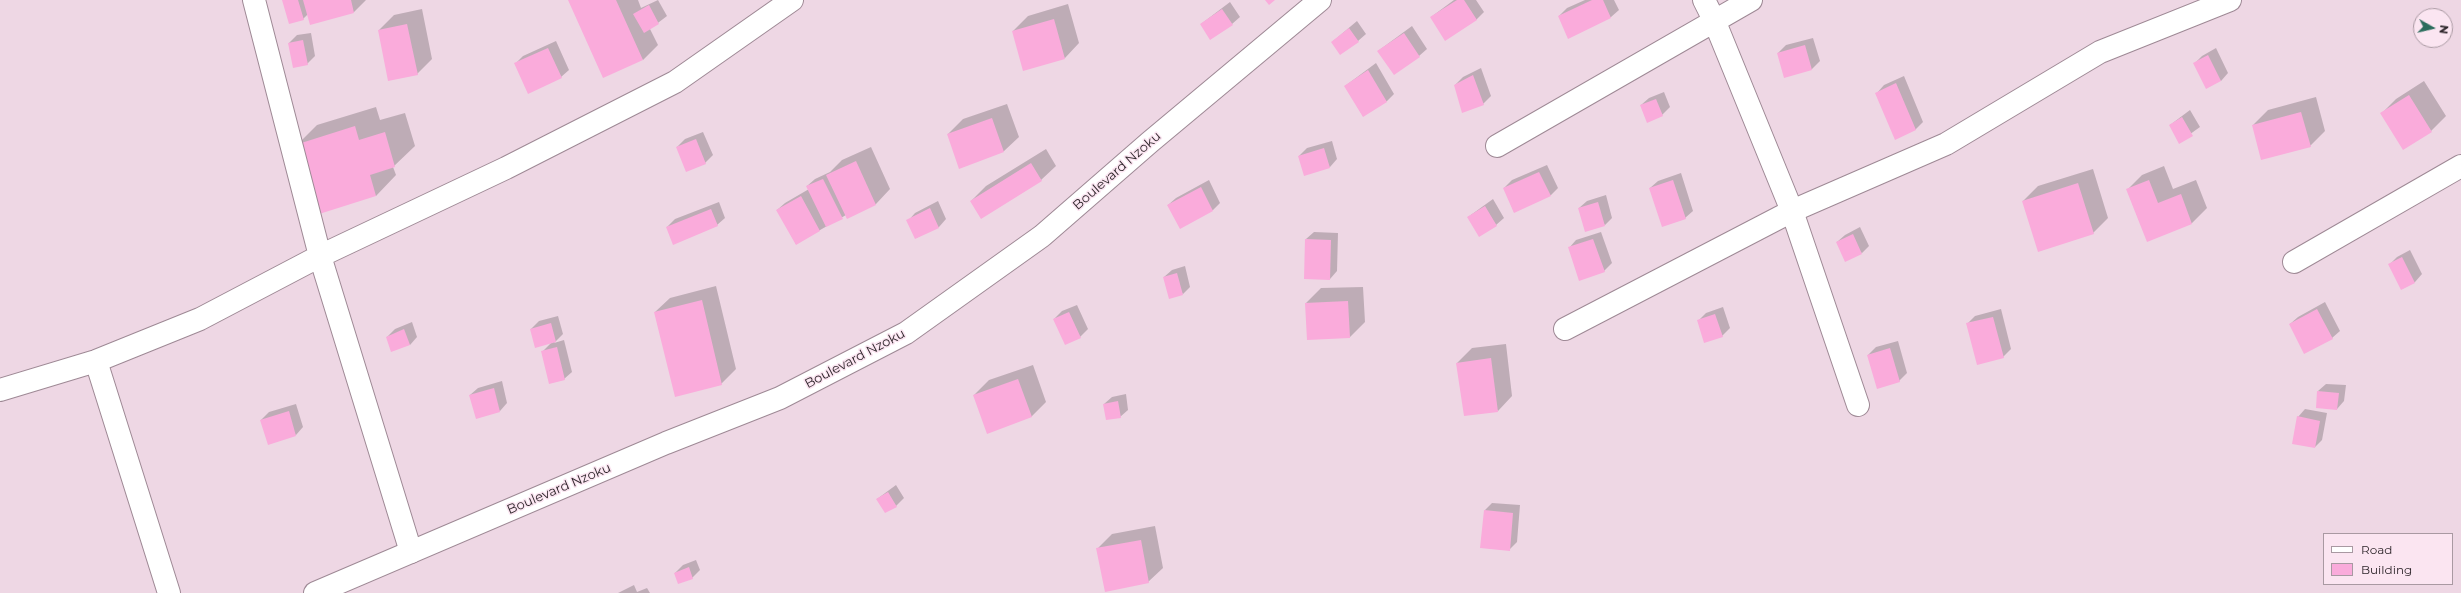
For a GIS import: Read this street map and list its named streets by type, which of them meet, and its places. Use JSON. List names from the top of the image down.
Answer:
{
  "streets": {
    "street": ["Boulevard Nzoku"]
  },
  "legend": ["Road", "Building"],
  "north": "right"
}
